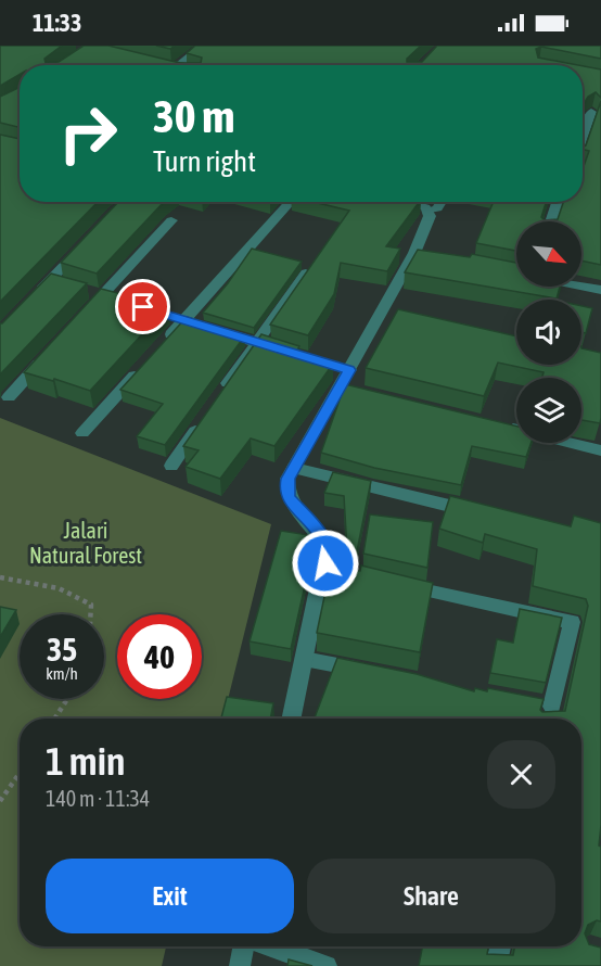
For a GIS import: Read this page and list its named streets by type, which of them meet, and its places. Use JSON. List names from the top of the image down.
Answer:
{
  "parks": ["Jalari Natural Forest"],
  "north": "bottom right",
  "page": {
    "status": "11:33",
    "turn": ["30 m", "Turn right"],
    "speed": "35 km/h",
    "limit": "40",
    "heading": ["1 min", "140 m · 11:34"],
    "buttons": ["Exit", "Share"]
  }
}
